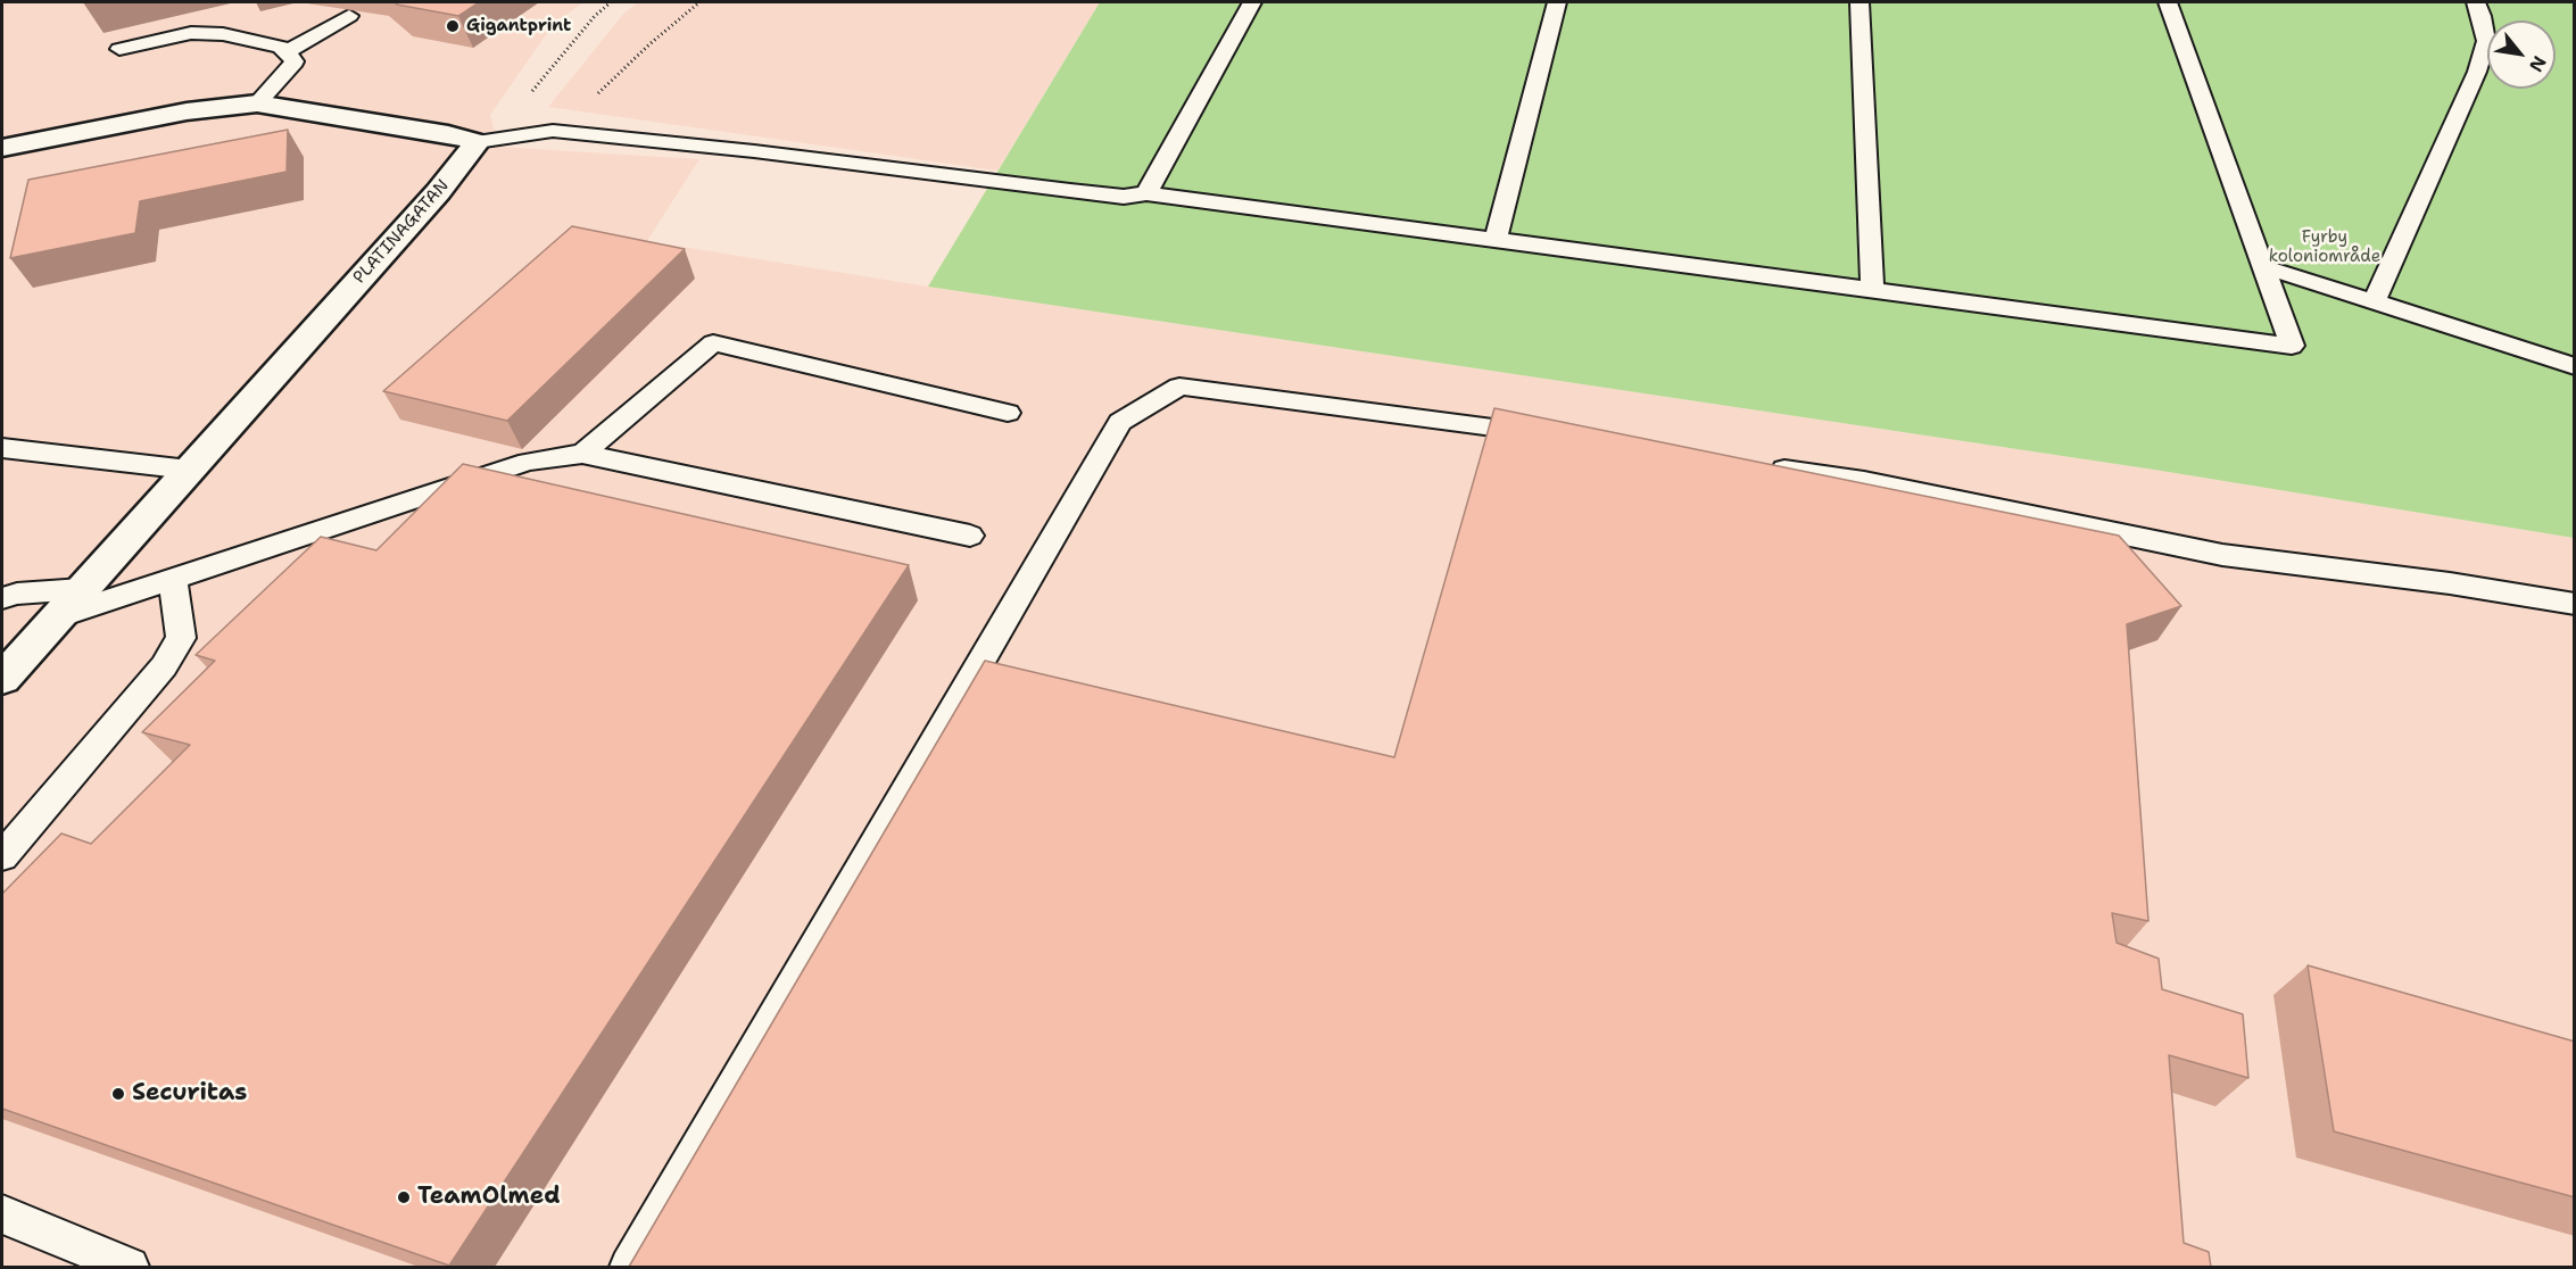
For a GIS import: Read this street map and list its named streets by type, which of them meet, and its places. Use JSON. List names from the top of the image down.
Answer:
{
  "streets": {
    "street": ["PLATINAGATAN"]
  },
  "parks": ["Fyrby koloniområde"],
  "places": ["Gigantprint", "Securitas", "TeamOlmed"],
  "north": "bottom right"
}
